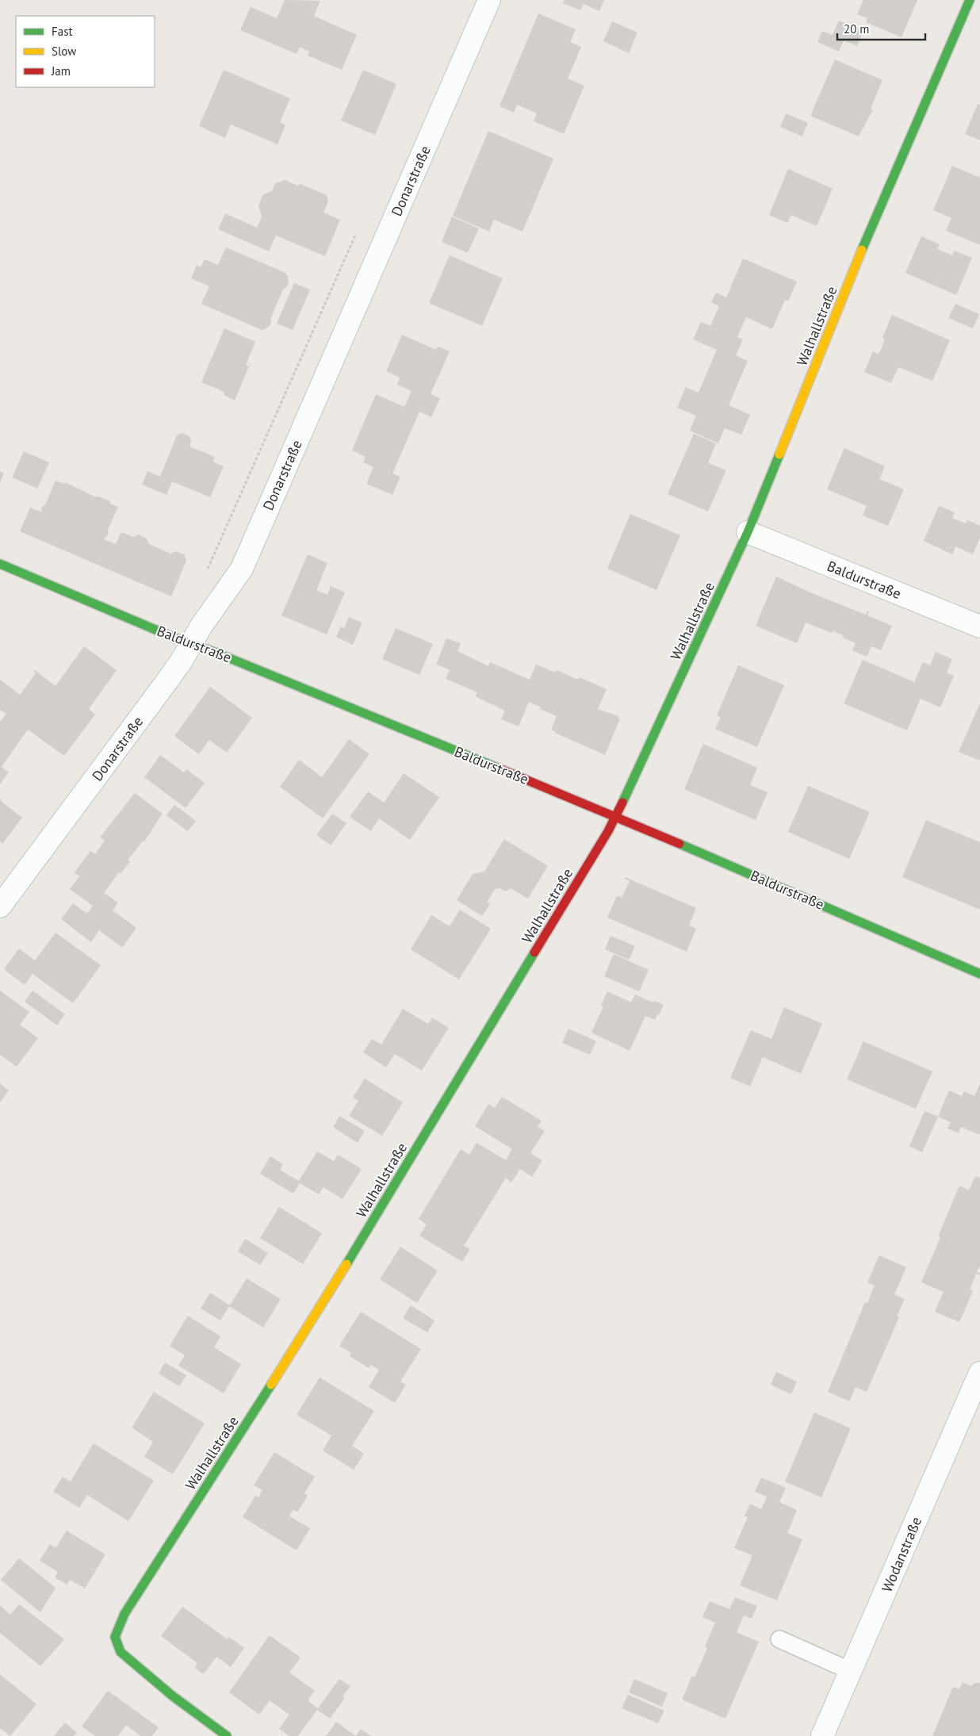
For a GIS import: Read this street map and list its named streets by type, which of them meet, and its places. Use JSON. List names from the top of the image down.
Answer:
{
  "streets": {
    "street": [
      "Donarstraße",
      "Walhallstraße",
      "Baldurstraße",
      "Wodanstraße"
    ]
  },
  "crossings": [
    ["Donarstraße", "Baldurstraße"],
    ["Walhallstraße", "Baldurstraße"]
  ],
  "legend": ["Fast", "Slow", "Jam"],
  "scale_bar": "20 m"
}
